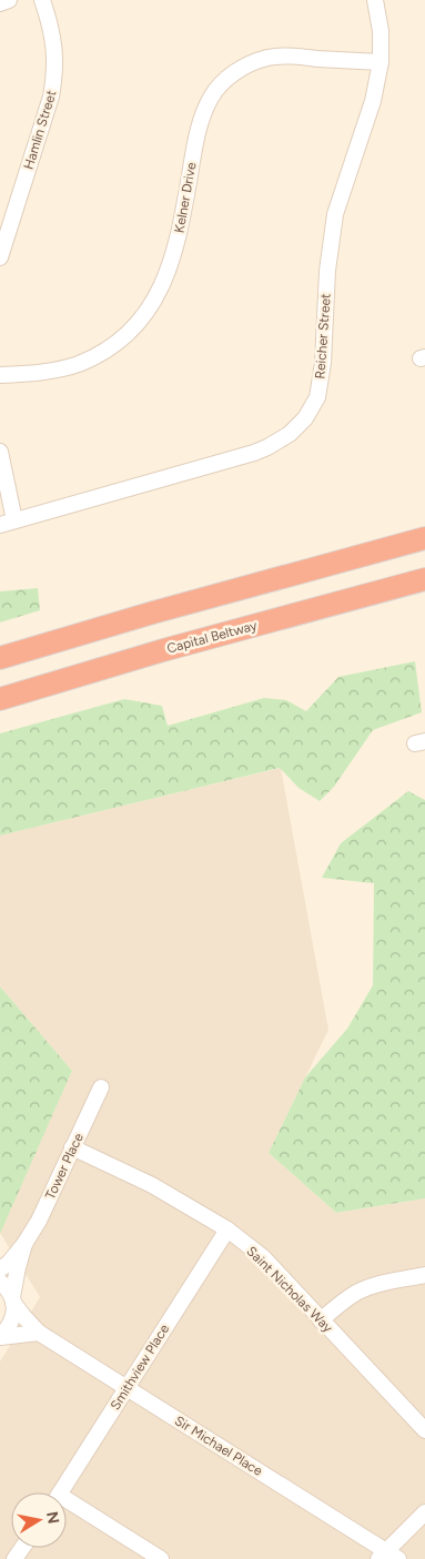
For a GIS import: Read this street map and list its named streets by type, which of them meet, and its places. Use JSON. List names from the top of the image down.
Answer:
{
  "streets": {
    "highway": ["Capital Beltway"],
    "street": [
      "Hamlin Street",
      "Kelner Drive",
      "Reicher Street",
      "Tower Place",
      "Saint Nicholas Way",
      "Smithview Place",
      "Sir Michael Place"
    ]
  },
  "crossings": [
    ["Kelner Drive", "Reicher Street"],
    ["Tower Place", "Saint Nicholas Way"],
    ["Tower Place", "Sir Michael Place"],
    ["Saint Nicholas Way", "Smithview Place"],
    ["Smithview Place", "Sir Michael Place"]
  ],
  "north": "right"
}
